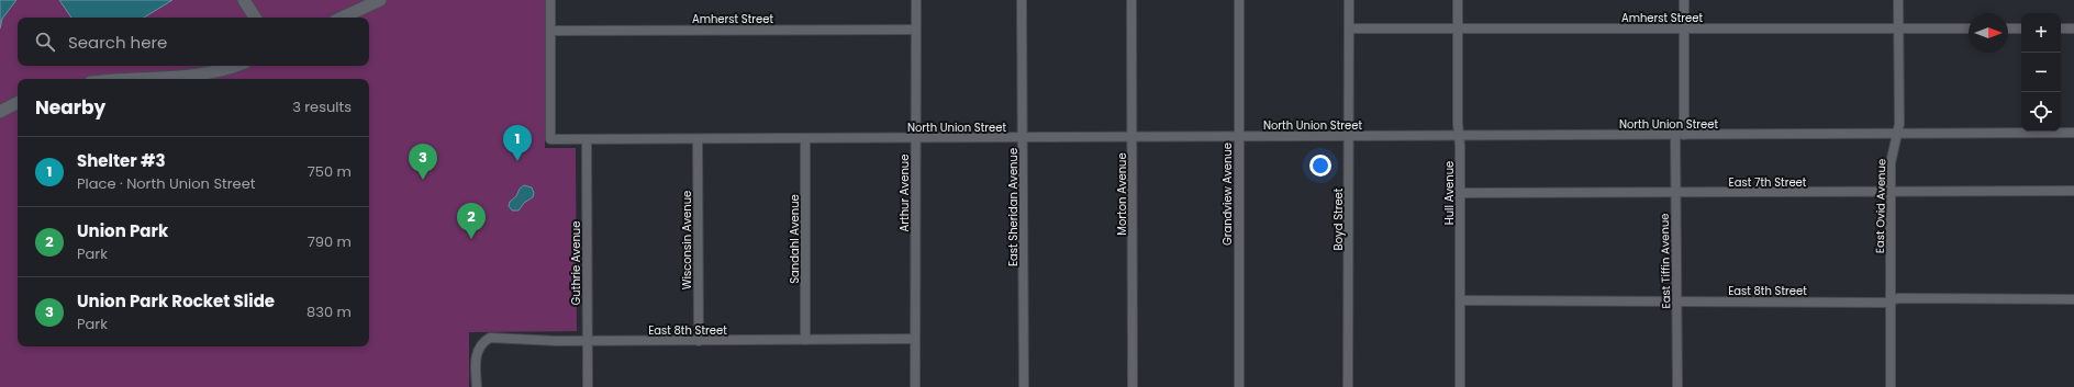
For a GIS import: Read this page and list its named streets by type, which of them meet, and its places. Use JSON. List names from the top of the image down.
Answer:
{
  "streets": {
    "street": [
      "Amherst Street",
      "North Union Street",
      "East 7th Street",
      "Arthur Avenue",
      "Hull Avenue",
      "Morton Avenue",
      "Grandview Avenue",
      "East Ovid Avenue",
      "East Sheridan Avenue",
      "Boyd Street",
      "Sandahl Avenue",
      "Wisconsin Avenue",
      "East Tiffin Avenue",
      "Guthrie Avenue",
      "East 8th Street"
    ]
  },
  "crossings": [
    ["Amherst Street", "North Union Street"],
    ["Amherst Street", "Arthur Avenue"],
    ["Amherst Street", "Hull Avenue"],
    ["Amherst Street", "East Ovid Avenue"],
    ["Amherst Street", "Boyd Street"],
    ["Amherst Street", "East Tiffin Avenue"],
    ["North Union Street", "Arthur Avenue"],
    ["North Union Street", "Hull Avenue"],
    ["North Union Street", "Morton Avenue"],
    ["North Union Street", "Grandview Avenue"],
    ["North Union Street", "East Ovid Avenue"],
    ["North Union Street", "East Sheridan Avenue"],
    ["North Union Street", "Boyd Street"],
    ["North Union Street", "Sandahl Avenue"],
    ["North Union Street", "Wisconsin Avenue"],
    ["North Union Street", "East Tiffin Avenue"],
    ["North Union Street", "Guthrie Avenue"],
    ["East 7th Street", "Hull Avenue"],
    ["East 7th Street", "East Ovid Avenue"],
    ["East 7th Street", "East Tiffin Avenue"],
    ["Arthur Avenue", "East 8th Street"],
    ["Hull Avenue", "East 8th Street"],
    ["East Ovid Avenue", "East 8th Street"],
    ["Sandahl Avenue", "East 8th Street"],
    ["Wisconsin Avenue", "East 8th Street"],
    ["East Tiffin Avenue", "East 8th Street"],
    ["Guthrie Avenue", "East 8th Street"]
  ],
  "north": "right",
  "page": {
    "map_buttons": ["+", "−"],
    "search": "Search here",
    "heading": ["Nearby", "3 results"],
    "pins": ["1", "3", "2"],
    "list": [
      {
        "mark": "1",
        "name": "Shelter #3",
        "note": "Place · North Union Street",
        "value": "750 m"
      },
      {
        "mark": "2",
        "name": "Union Park",
        "note": "Park",
        "value": "790 m"
      },
      {
        "mark": "3",
        "name": "Union Park Rocket Slide",
        "note": "Park",
        "value": "830 m"
      }
    ]
  }
}
